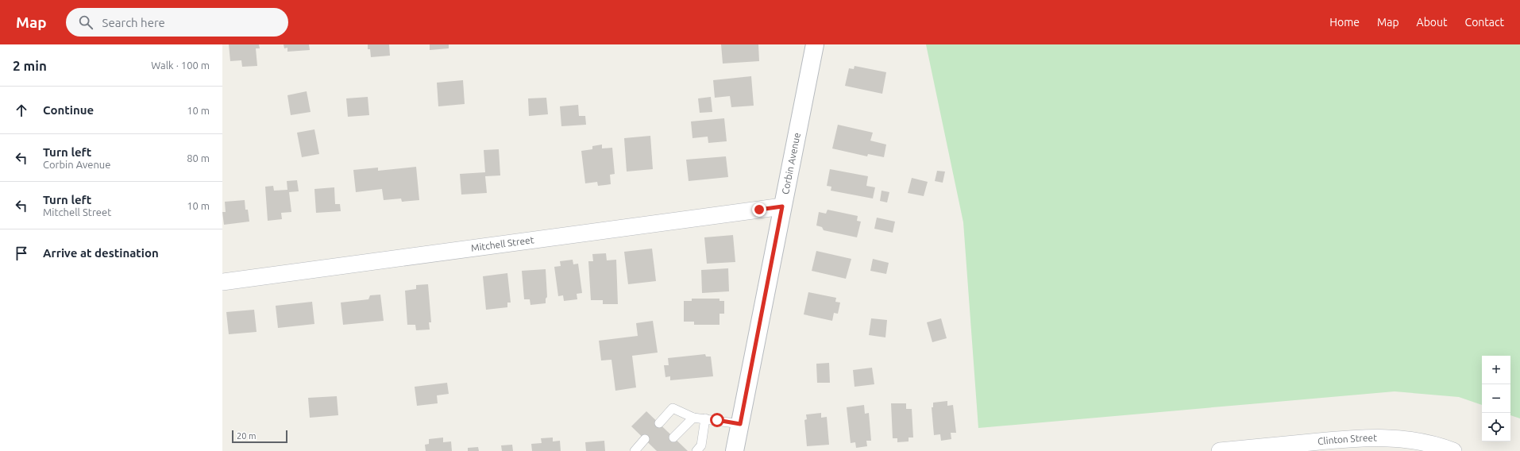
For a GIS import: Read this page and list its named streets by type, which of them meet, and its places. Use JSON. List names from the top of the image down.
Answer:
{
  "streets": {
    "main road": ["Corbin Avenue"],
    "street": ["Mitchell Street", "Clinton Street"]
  },
  "crossings": [
    ["Corbin Avenue", "Mitchell Street"]
  ],
  "scale_bar": "20 m",
  "page": {
    "header": "Map",
    "search": "Search here",
    "nav": [
      "Home",
      "Map",
      "About",
      "Contact"
    ],
    "heading": ["2 min", "Walk · 100 m"],
    "list": [
      ["Continue", "10 m"],
      ["Turn left", "Corbin Avenue", "80 m"],
      ["Turn left", "Mitchell Street", "10 m"],
      "Arrive at destination"
    ],
    "map_buttons": ["+", "−"],
    "scale": "20 m"
  }
}
